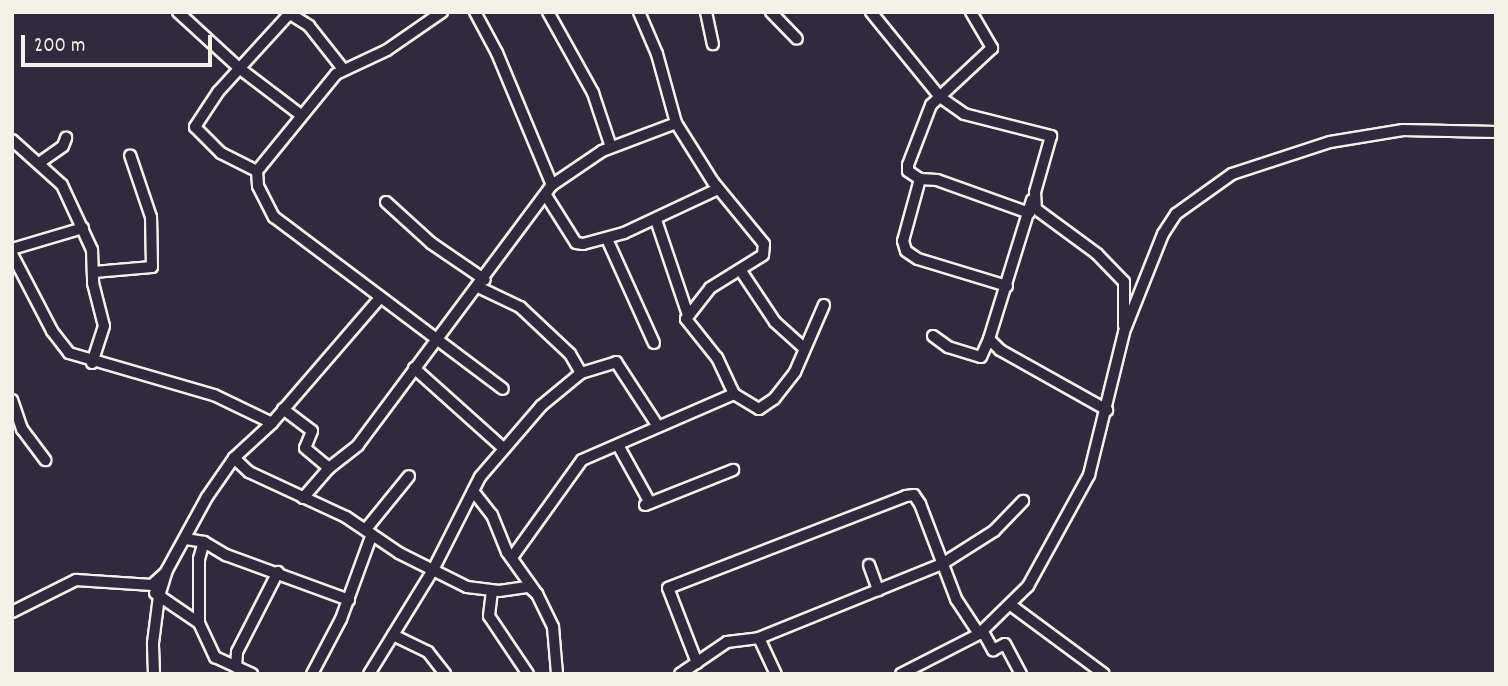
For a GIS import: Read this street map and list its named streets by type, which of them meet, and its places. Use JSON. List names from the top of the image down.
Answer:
{
  "scale_bar": "200 m"
}
